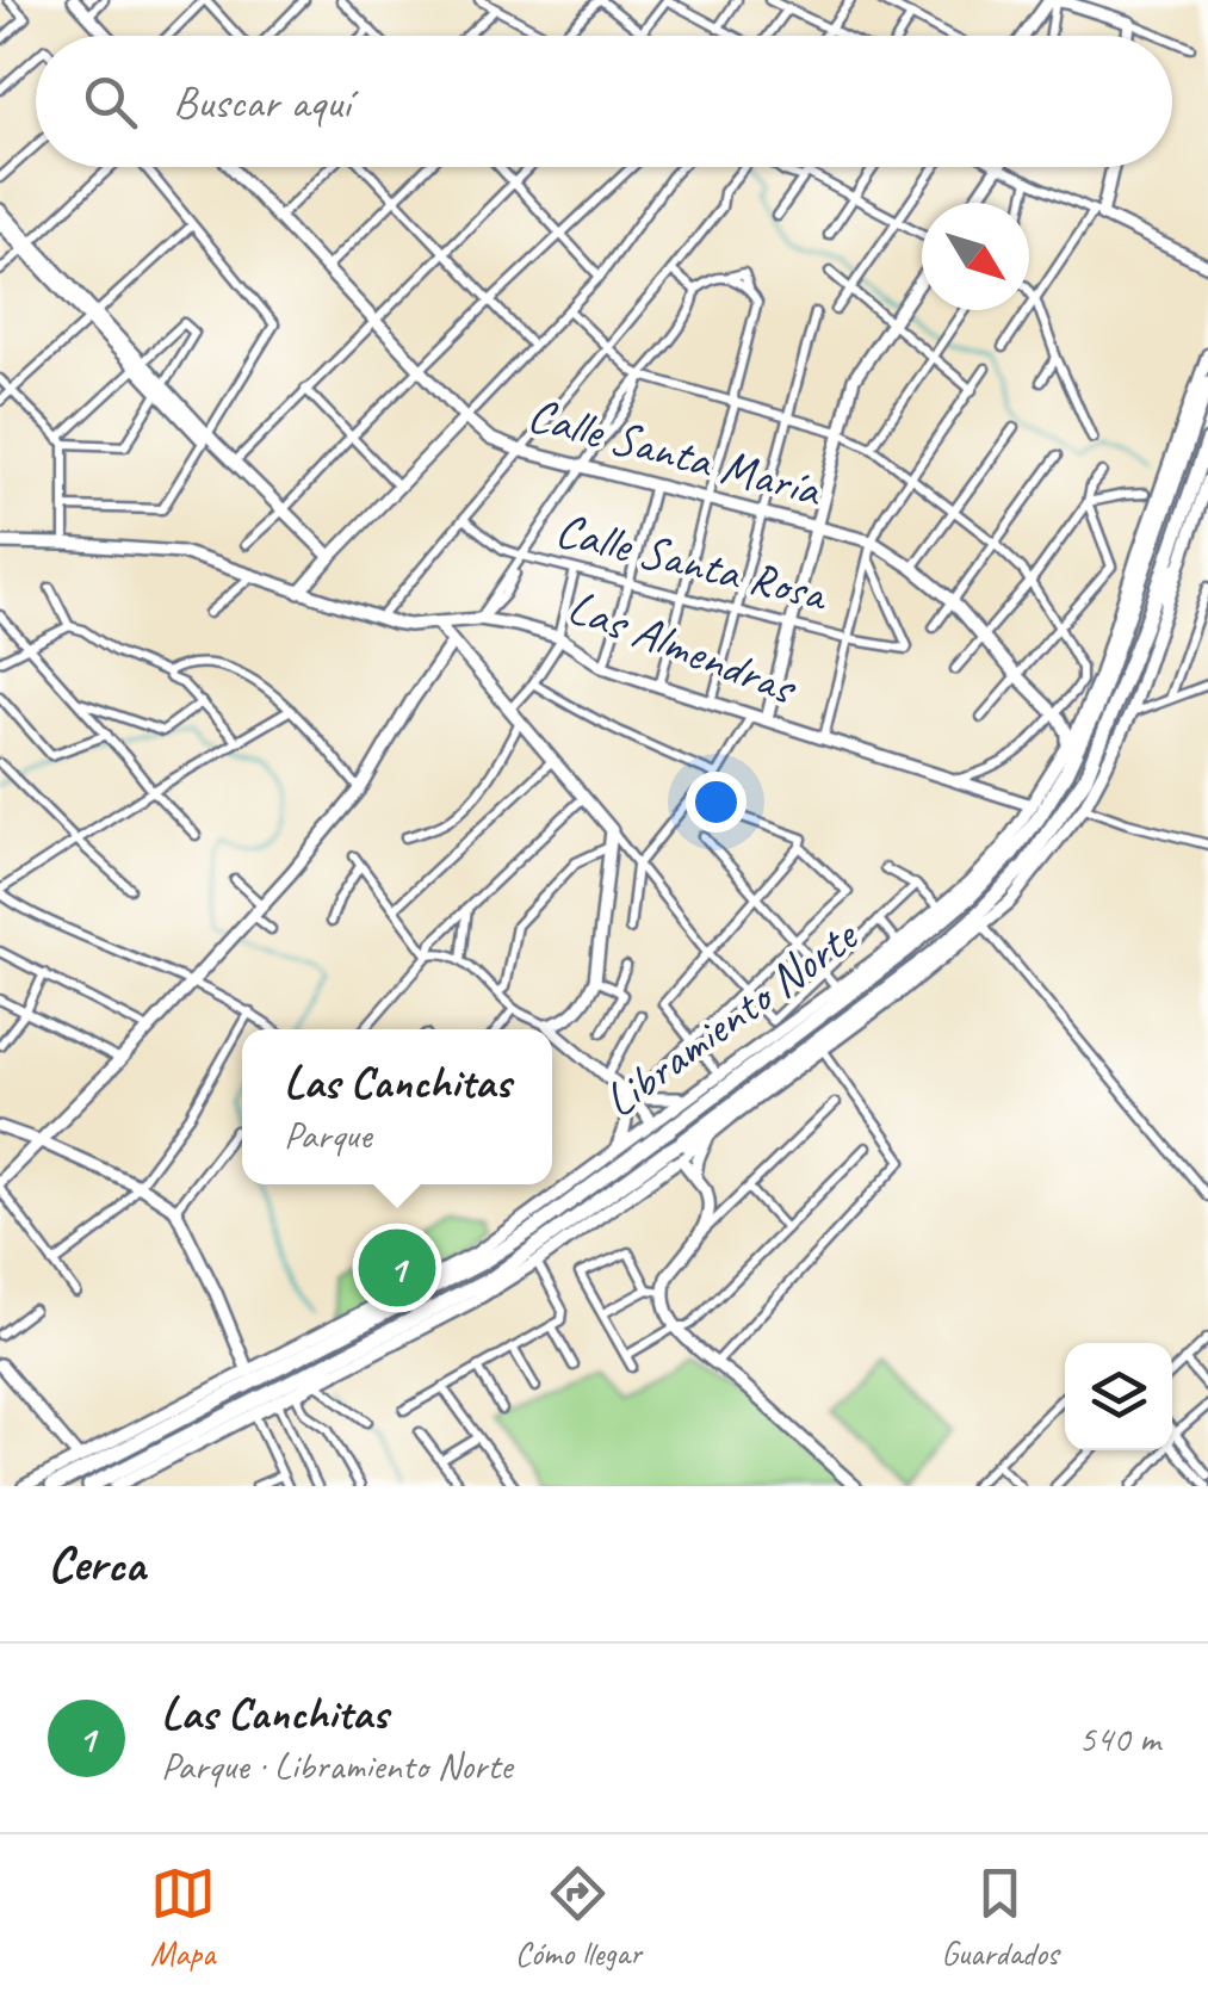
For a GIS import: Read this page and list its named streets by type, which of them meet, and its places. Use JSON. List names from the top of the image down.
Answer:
{
  "streets": {
    "street": [
      "Calle Santa María",
      "Calle Santa Rosa",
      "Las Almendras",
      "Libramiento Norte"
    ]
  },
  "crossings": [
    ["Las Almendras", "Libramiento Norte"]
  ],
  "north": "bottom right",
  "page": {
    "search": "Buscar aquí",
    "popup": ["Las Canchitas", "Parque"],
    "pins": "1",
    "heading": "Cerca",
    "list": [
      {
        "mark": "1",
        "name": "Las Canchitas",
        "note": "Parque · Libramiento Norte",
        "value": "540 m"
      }
    ],
    "nav": ["Mapa", "Cómo llegar", "Guardados"]
  }
}
